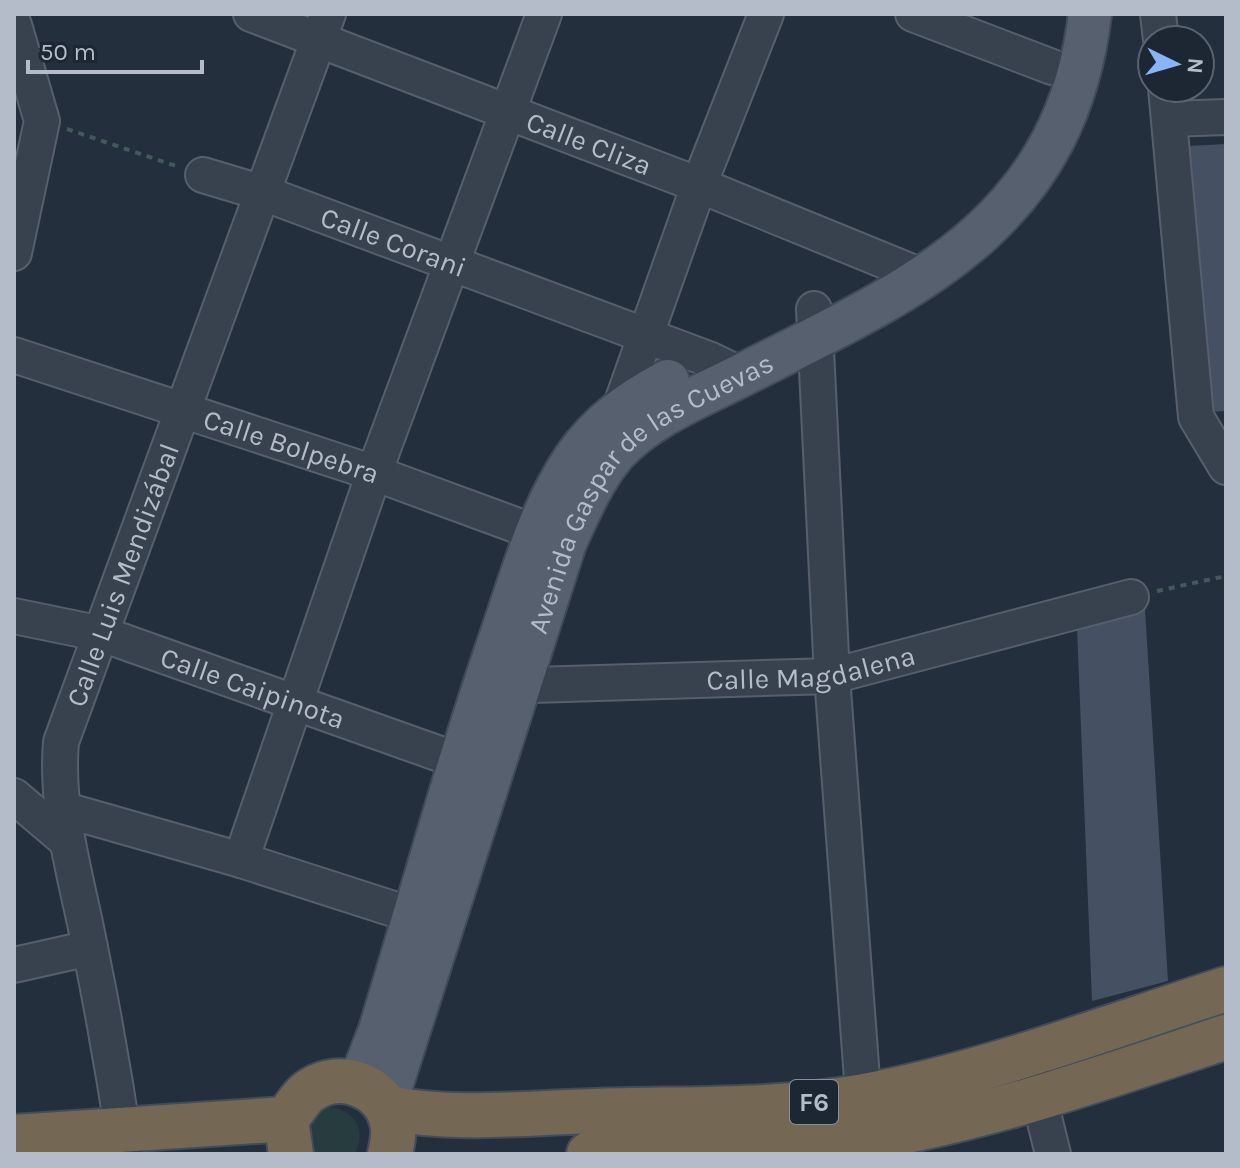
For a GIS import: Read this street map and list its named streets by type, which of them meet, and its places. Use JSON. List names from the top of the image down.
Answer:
{
  "streets": {
    "highway": ["F6"],
    "main road": ["Avenida Gaspar de las Cuevas"],
    "street": [
      "Calle Cliza",
      "Calle Corani",
      "Calle Bolpebra",
      "Calle Luis Mendizábal",
      "Calle Magdalena",
      "Calle Caipinota"
    ]
  },
  "crossings": [
    ["Calle Cliza", "Avenida Gaspar de las Cuevas"],
    ["Calle Cliza", "Calle Luis Mendizábal"],
    ["Calle Corani", "Avenida Gaspar de las Cuevas"],
    ["Calle Corani", "Calle Luis Mendizábal"],
    ["Calle Bolpebra", "Avenida Gaspar de las Cuevas"],
    ["Calle Bolpebra", "Calle Luis Mendizábal"],
    ["Avenida Gaspar de las Cuevas", "Calle Magdalena"],
    ["Avenida Gaspar de las Cuevas", "Calle Caipinota"],
    ["Avenida Gaspar de las Cuevas", "F6"],
    ["Calle Luis Mendizábal", "Calle Caipinota"]
  ],
  "scale_bar": "50 m",
  "north": "right"
}
